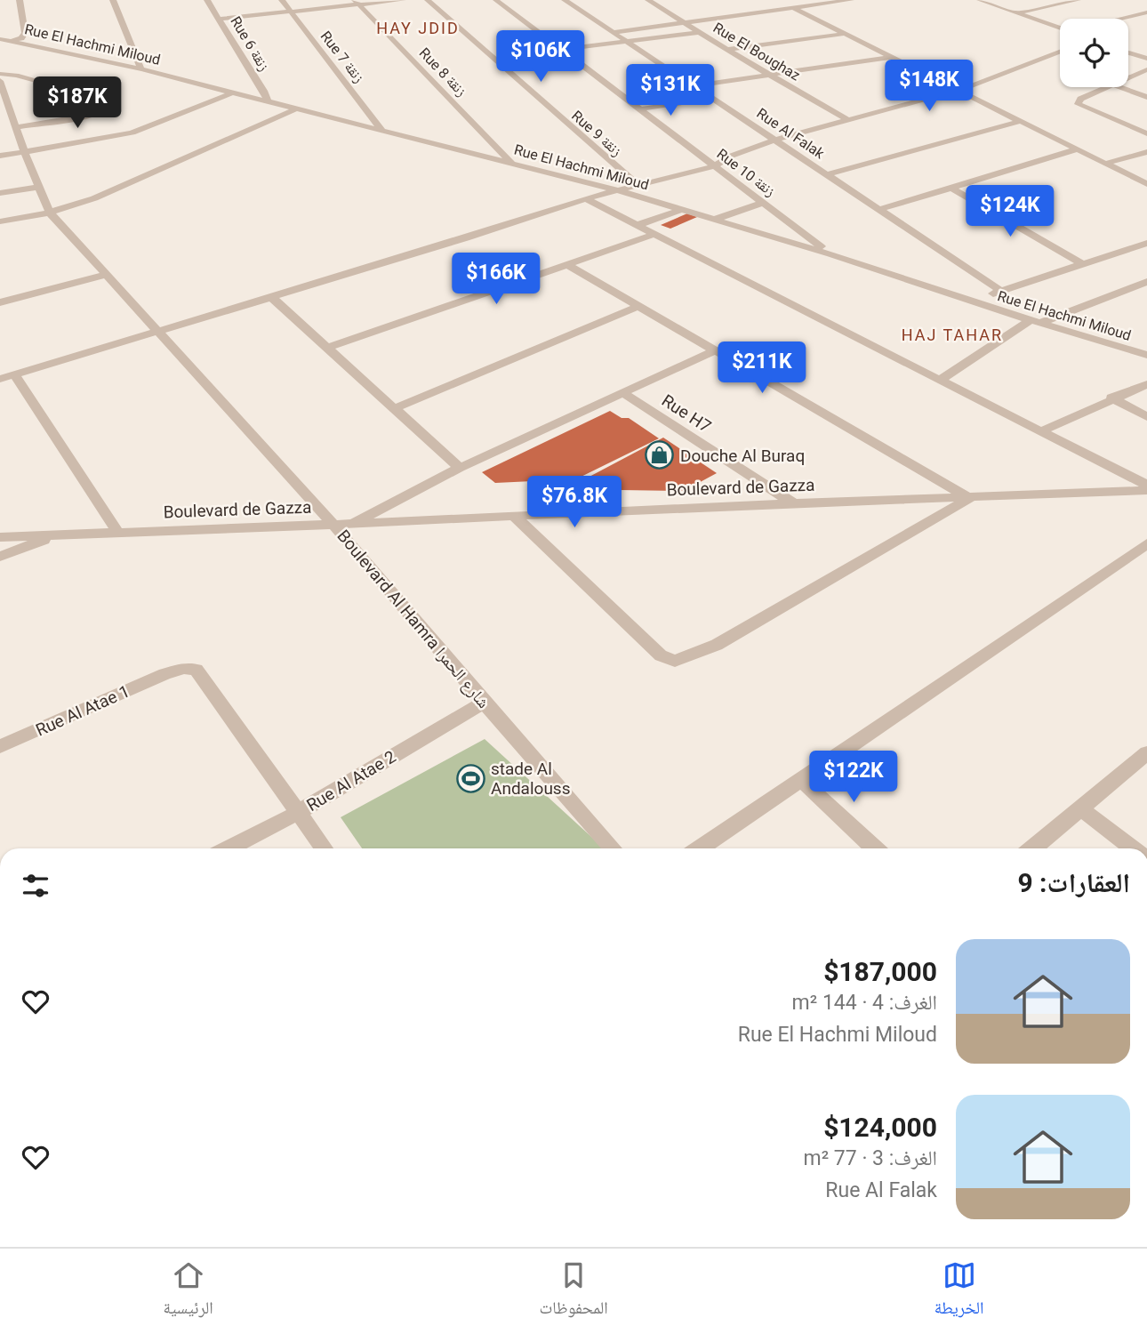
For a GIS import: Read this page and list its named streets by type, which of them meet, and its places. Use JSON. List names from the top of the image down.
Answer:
{
  "streets": {
    "street": [
      "Rue 6 زنقة",
      "Rue El Hachmi Miloud",
      "Rue El Boughaz",
      "Rue 7 زنقة",
      "Rue 8 زنقة",
      "Rue 9 زنقة",
      "Rue Al Falak",
      "Rue 10 زنقة",
      "Rue H7",
      "Boulevard de Gazza",
      "Boulevard Al Hamra شارع الحمرا",
      "Rue Al Atae 1",
      "Rue Al Atae 2"
    ]
  },
  "crossings": [
    ["Rue 6 زنقة", "Rue El Hachmi Miloud"],
    ["Rue El Hachmi Miloud", "Rue 7 زنقة"],
    ["Rue El Hachmi Miloud", "Rue 8 زنقة"],
    ["Rue El Hachmi Miloud", "Rue 10 زنقة"],
    ["Rue H7", "Boulevard de Gazza"],
    ["Boulevard de Gazza", "Boulevard Al Hamra شارع الحمرا"],
    ["Boulevard Al Hamra شارع الحمرا", "Rue Al Atae 2"],
    ["Rue Al Atae 1", "Rue Al Atae 2"]
  ],
  "districts": ["HAY JDID", "HAJ TAHAR"],
  "places": {
    "shop": ["Douche Al Buraq"],
    "sports": ["stade Al Andalouss"]
  },
  "page": {
    "price": [
      "$106K",
      "$148K",
      "$131K",
      "$187K",
      "$124K",
      "$166K",
      "$211K",
      "$76.8K",
      "$122K"
    ],
    "heading": "العقارات: 9",
    "list": [
      {
        "name": "$187,000",
        "note": "الغرف: 4 · 144 m² · Rue El Hachmi Miloud"
      },
      {
        "name": "$124,000",
        "note": "الغرف: 3 · 77 m² · Rue Al Falak"
      }
    ],
    "tabs": ["الخريطة", "المحفوظات", "الرئيسية"]
  }
}
